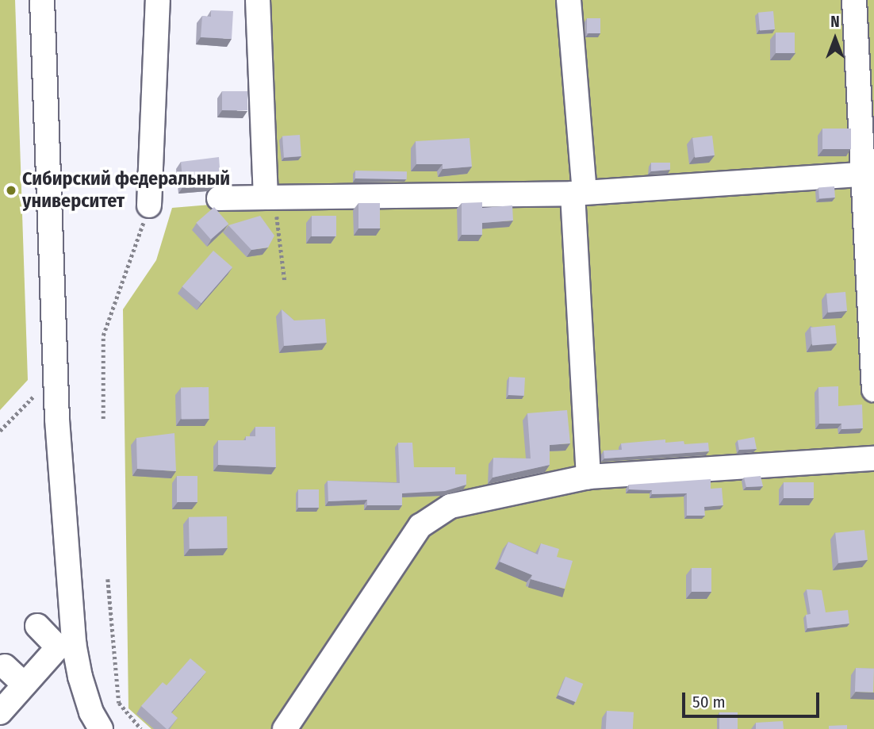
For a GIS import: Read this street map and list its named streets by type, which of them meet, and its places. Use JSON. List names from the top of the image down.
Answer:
{
  "places": ["Сибирский федеральный университет"],
  "scale_bar": "50 m",
  "north": "top"
}
